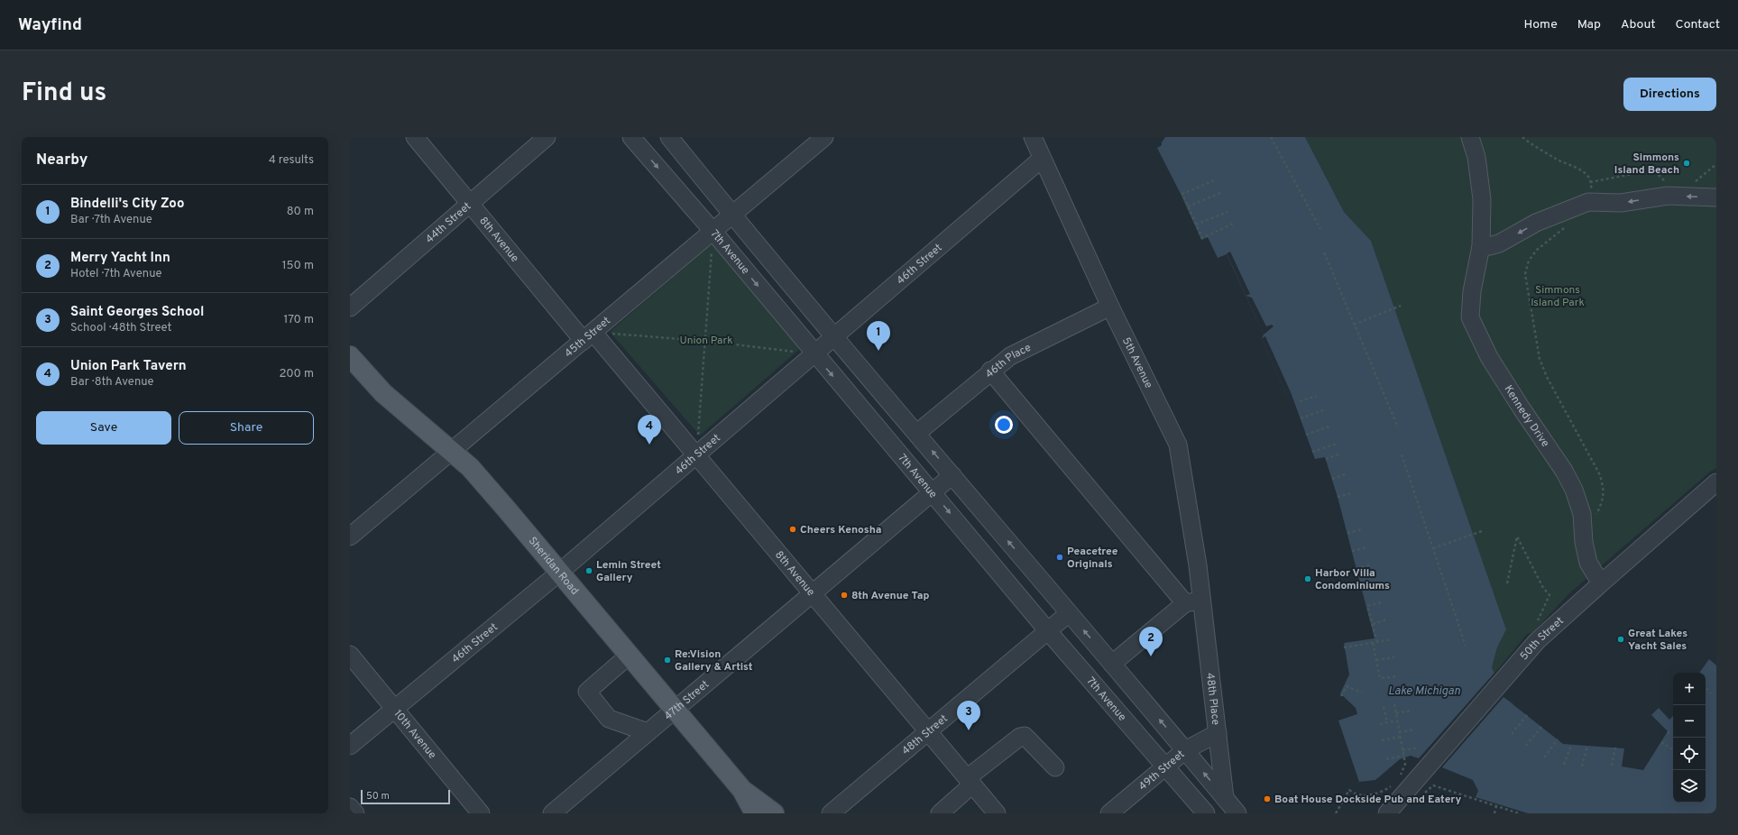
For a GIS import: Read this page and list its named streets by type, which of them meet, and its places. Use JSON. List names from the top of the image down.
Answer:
{
  "streets": {
    "main road": ["Sheridan Road"],
    "street": [
      "44th Street",
      "8th Avenue",
      "7th Avenue",
      "46th Street",
      "45th Street",
      "46th Place",
      "5th Avenue",
      "Kennedy Drive",
      "50th Street",
      "48th Place",
      "47th Street",
      "10th Avenue",
      "48th Street",
      "49th Street"
    ]
  },
  "crossings": [
    ["44th Street", "8th Avenue"],
    ["8th Avenue", "46th Street"],
    ["8th Avenue", "45th Street"],
    ["8th Avenue", "47th Street"],
    ["8th Avenue", "48th Street"],
    ["7th Avenue", "46th Street"],
    ["7th Avenue", "45th Street"],
    ["7th Avenue", "47th Street"],
    ["7th Avenue", "48th Street"],
    ["7th Avenue", "49th Street"],
    ["46th Street", "5th Avenue"],
    ["46th Street", "Sheridan Road"],
    ["46th Street", "10th Avenue"],
    ["45th Street", "Sheridan Road"],
    ["46th Place", "5th Avenue"],
    ["5th Avenue", "48th Place"],
    ["Kennedy Drive", "50th Street"],
    ["Sheridan Road", "47th Street"],
    ["48th Place", "49th Street"]
  ],
  "water": ["Lake Michigan"],
  "parks": ["Simmons Island Park", "Union Park"],
  "places": [
    "Simmons Island Beach",
    "Cheers Kenosha",
    "Peacetree Originals",
    "Lemin Street Gallery",
    "Harbor Villa Condominiums",
    "8th Avenue Tap",
    "Great Lakes Yacht Sales",
    "Re:Vision Gallery & Artist",
    "Boat House Dockside Pub and Eatery"
  ],
  "scale_bar": "50 m",
  "page": {
    "header": "Wayfind",
    "nav": [
      "Home",
      "Map",
      "About",
      "Contact"
    ],
    "title": "Find us",
    "buttons": [
      "Directions",
      ["Save", "Share"]
    ],
    "heading": ["Nearby", "4 results"],
    "list": [
      {
        "mark": "1",
        "name": "Bindelli's City Zoo",
        "note": "Bar · 7th Avenue",
        "value": "80 m"
      },
      {
        "mark": "2",
        "name": "Merry Yacht Inn",
        "note": "Hotel · 7th Avenue",
        "value": "150 m"
      },
      {
        "mark": "3",
        "name": "Saint Georges School",
        "note": "School · 48th Street",
        "value": "170 m"
      },
      {
        "mark": "4",
        "name": "Union Park Tavern",
        "note": "Bar · 8th Avenue",
        "value": "200 m"
      }
    ],
    "pins": [
      "1",
      "4",
      "2",
      "3"
    ],
    "map_buttons": ["+", "−"],
    "scale": "50 m"
  }
}
